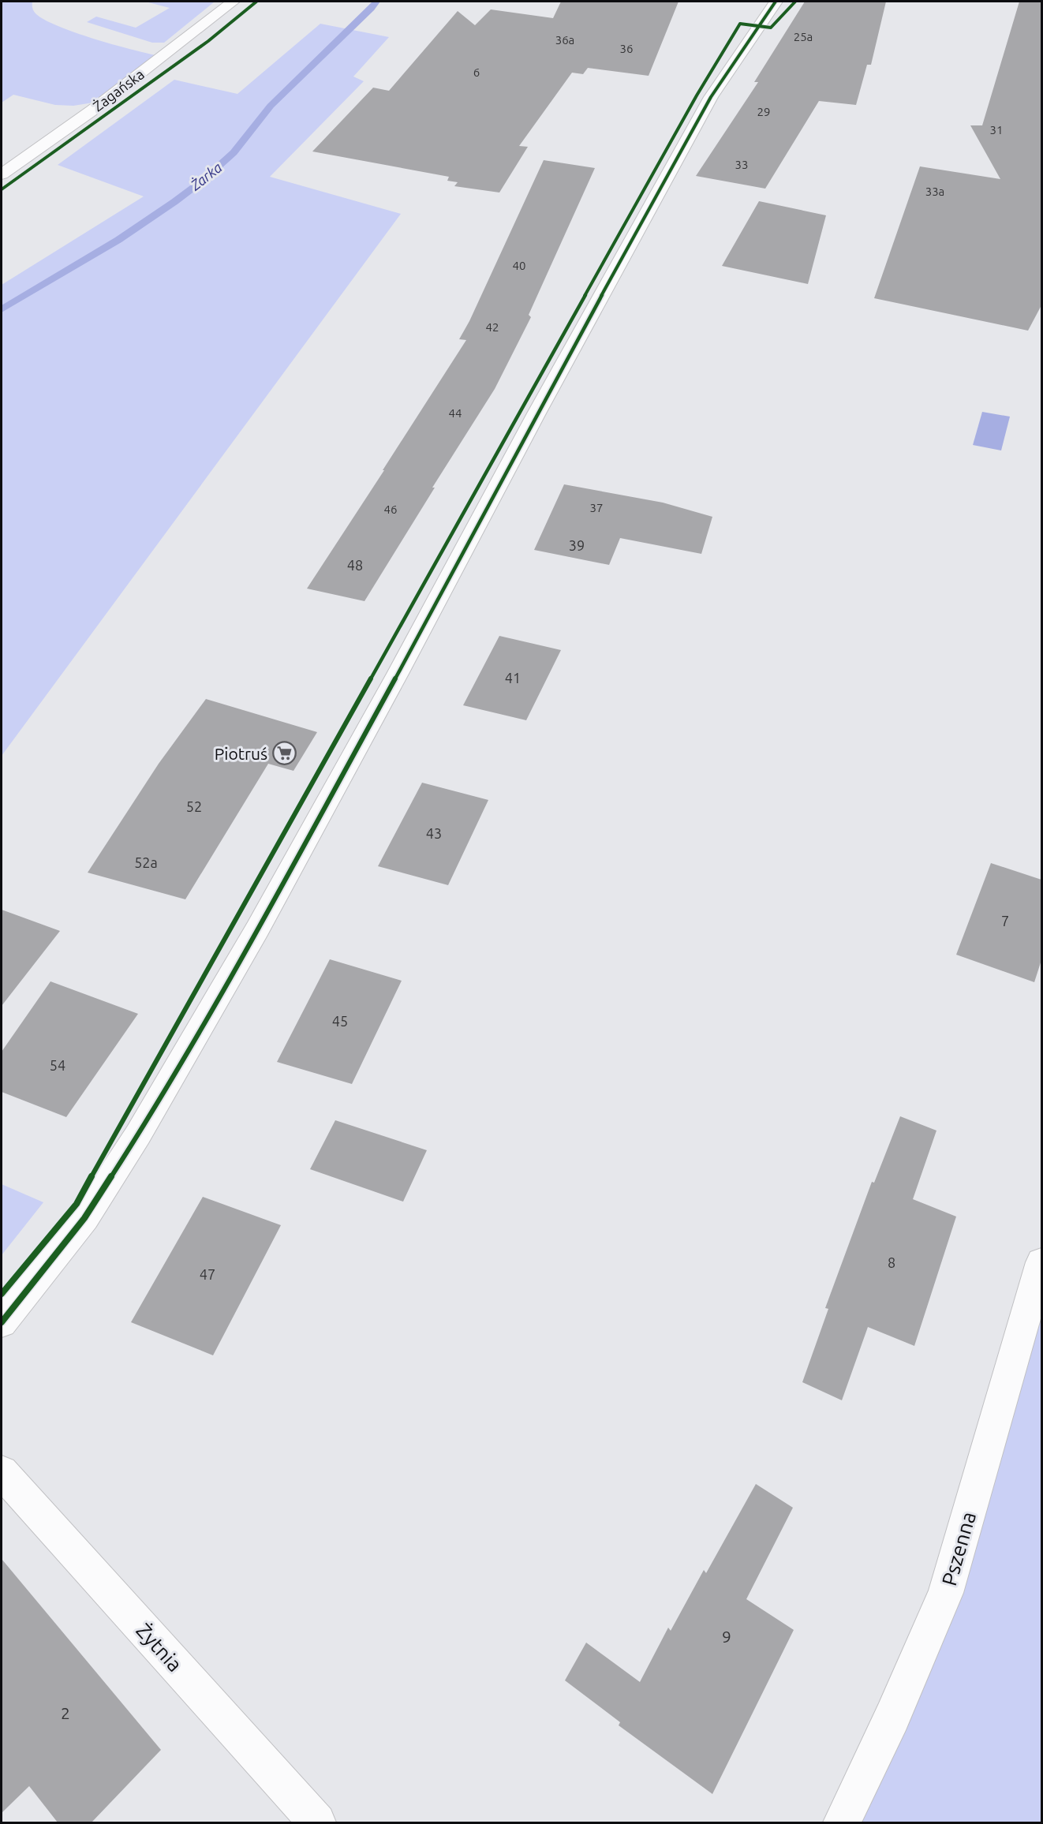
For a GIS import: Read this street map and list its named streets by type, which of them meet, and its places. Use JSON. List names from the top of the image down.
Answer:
{
  "streets": {
    "street": ["Żagańska", "Pszenna", "Żytnia"]
  },
  "water": ["Żarka"],
  "places": {
    "supermarket": ["Piotruś"]
  },
  "house_numbers": [
    "25a",
    "36a",
    "36",
    "6",
    "29",
    "31",
    "33",
    "33a",
    "40",
    "42",
    "44",
    "37",
    "46",
    "39",
    "48",
    "41",
    "52",
    "43",
    "52a",
    "7",
    "45",
    "54",
    "8",
    "47",
    "9",
    "2"
  ]
}
